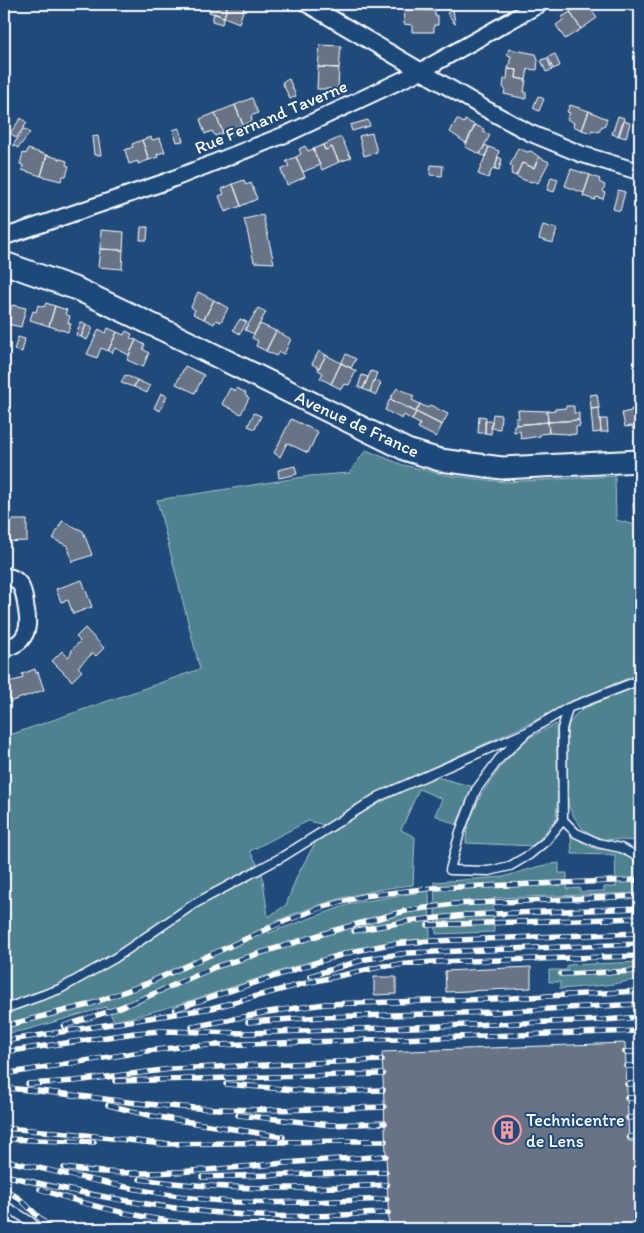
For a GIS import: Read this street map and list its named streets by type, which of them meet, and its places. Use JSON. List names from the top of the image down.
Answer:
{
  "streets": {
    "street": ["Rue Fernand Taverne", "Avenue de France"]
  },
  "places": {
    "building": ["Technicentre de Lens"]
  }
}
